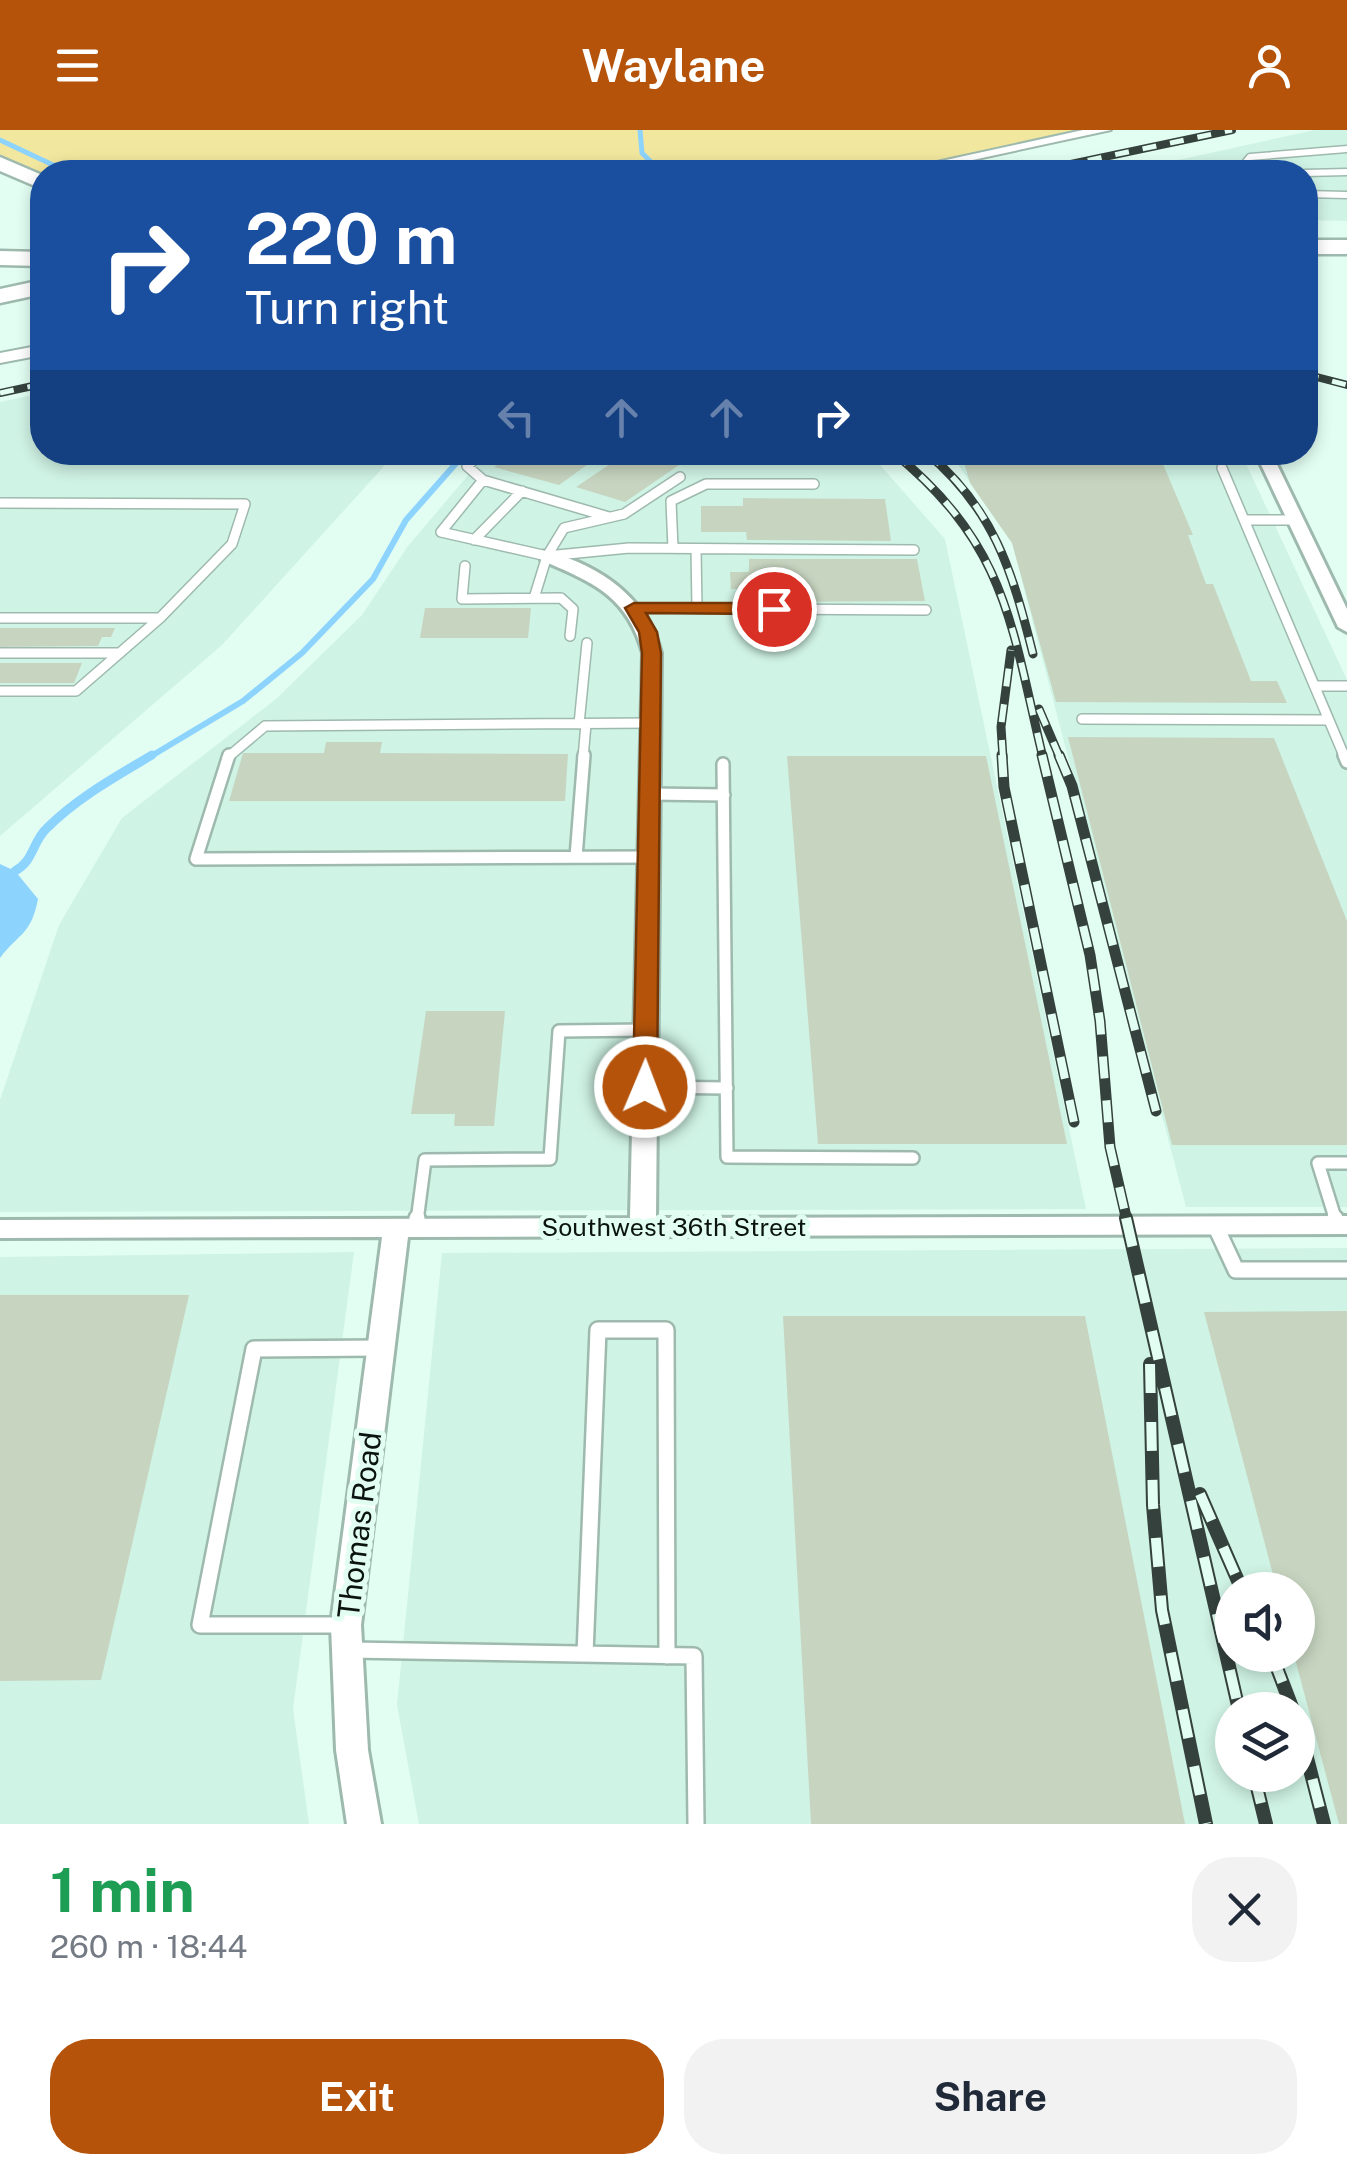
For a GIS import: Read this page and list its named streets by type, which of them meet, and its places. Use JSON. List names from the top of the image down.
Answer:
{
  "streets": {
    "street": ["Southwest 36th Street", "Thomas Road"]
  },
  "crossings": [
    ["Southwest 36th Street", "Thomas Road"]
  ],
  "page": {
    "header": "Waylane",
    "turn": ["220 m", "Turn right"],
    "heading": ["1 min", "260 m · 18:44"],
    "buttons": ["Exit", "Share"]
  }
}
